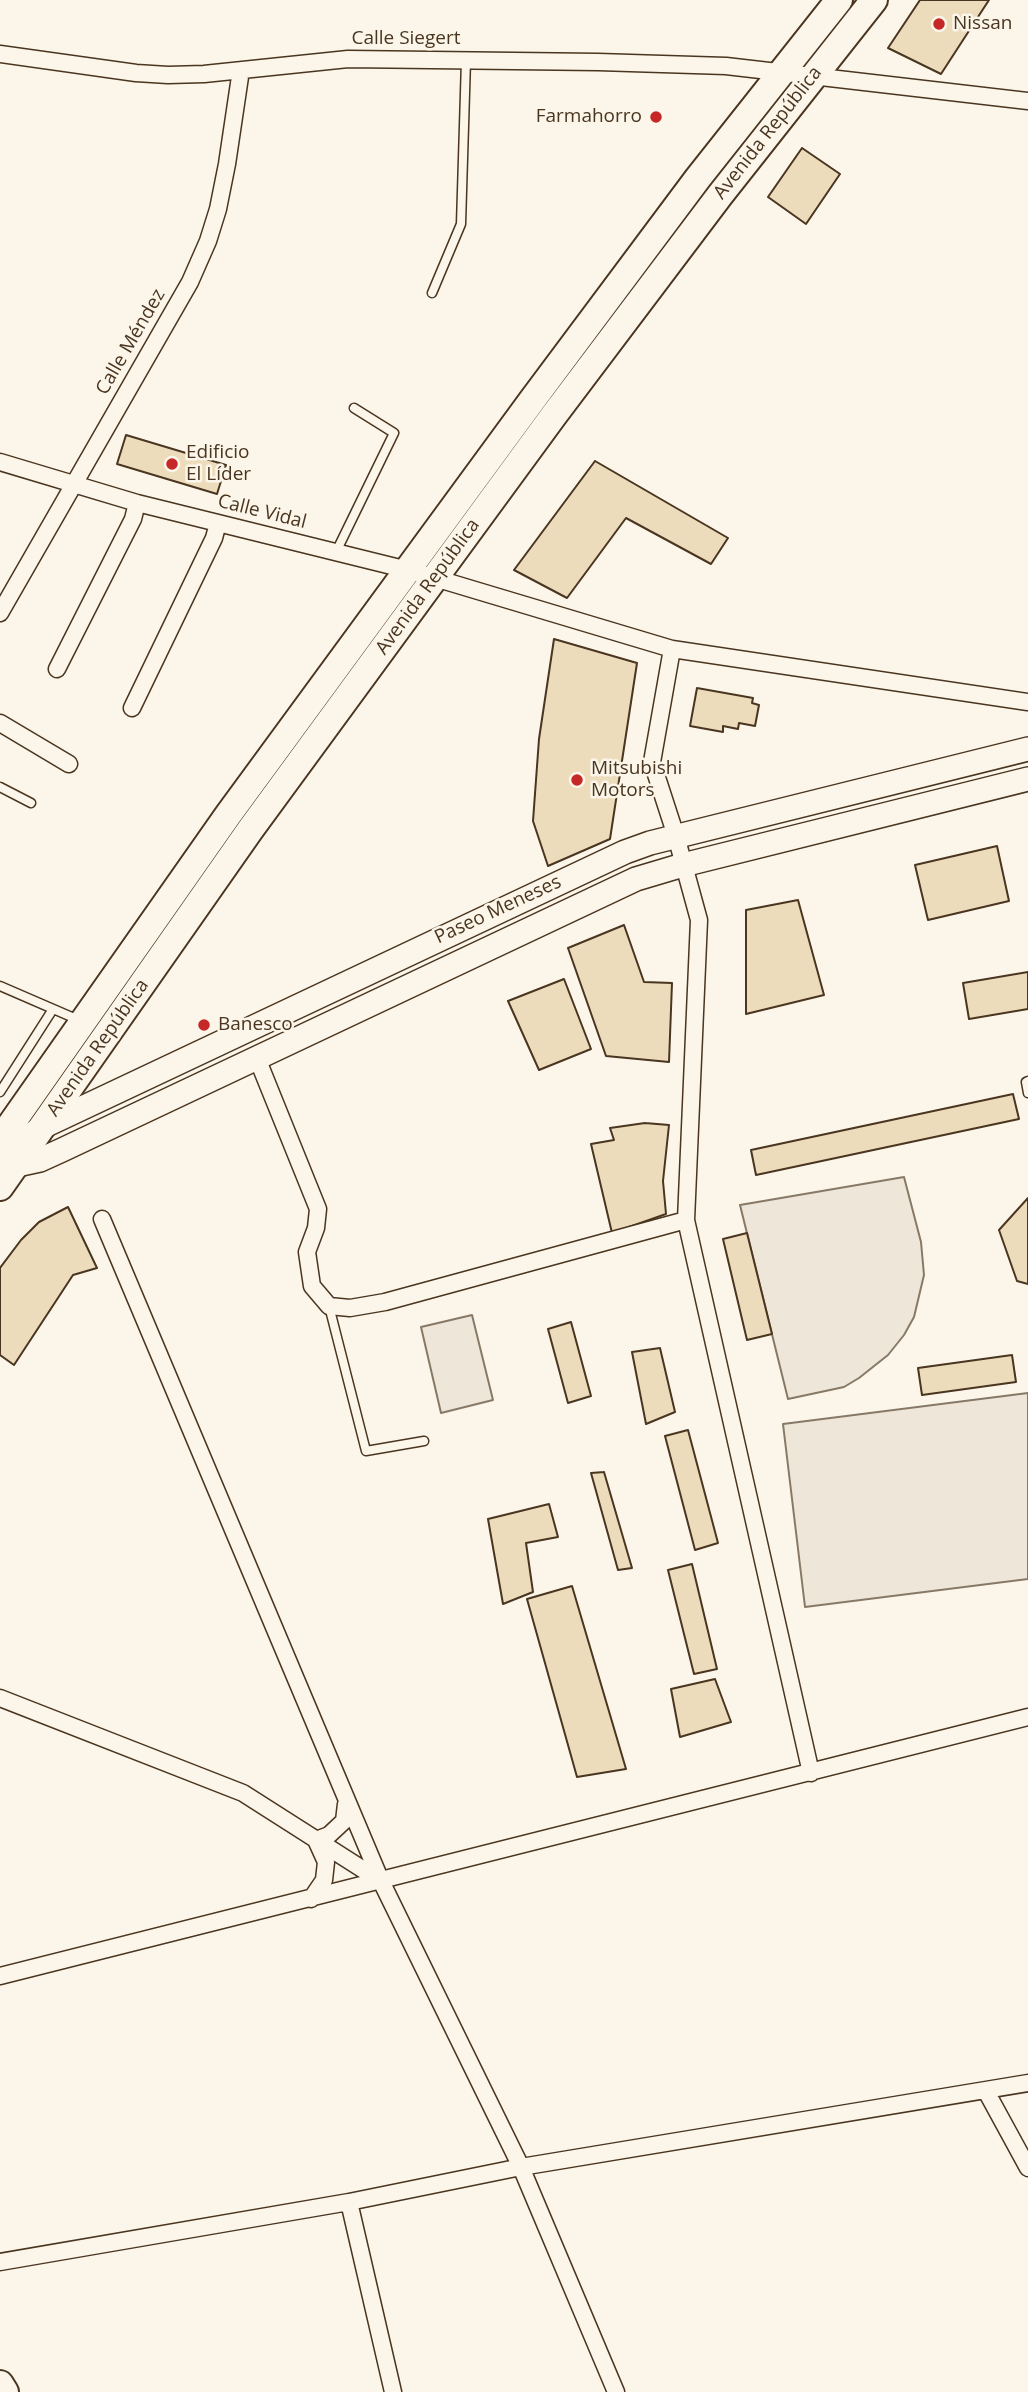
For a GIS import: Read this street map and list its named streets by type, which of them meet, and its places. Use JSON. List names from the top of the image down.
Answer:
{
  "streets": {
    "main road": ["Avenida República"],
    "street": [
      "Calle Siegert",
      "Calle Méndez",
      "Calle Vidal",
      "Paseo Meneses"
    ]
  },
  "crossings": [
    ["Calle Siegert", "Avenida República"],
    ["Calle Siegert", "Calle Méndez"],
    ["Avenida República", "Calle Vidal"],
    ["Avenida República", "Paseo Meneses"],
    ["Calle Méndez", "Calle Vidal"]
  ],
  "places": [
    "Nissan",
    "Farmahorro",
    "Edificio El Líder",
    "Mitsubishi Motors",
    "Banesco"
  ]
}
